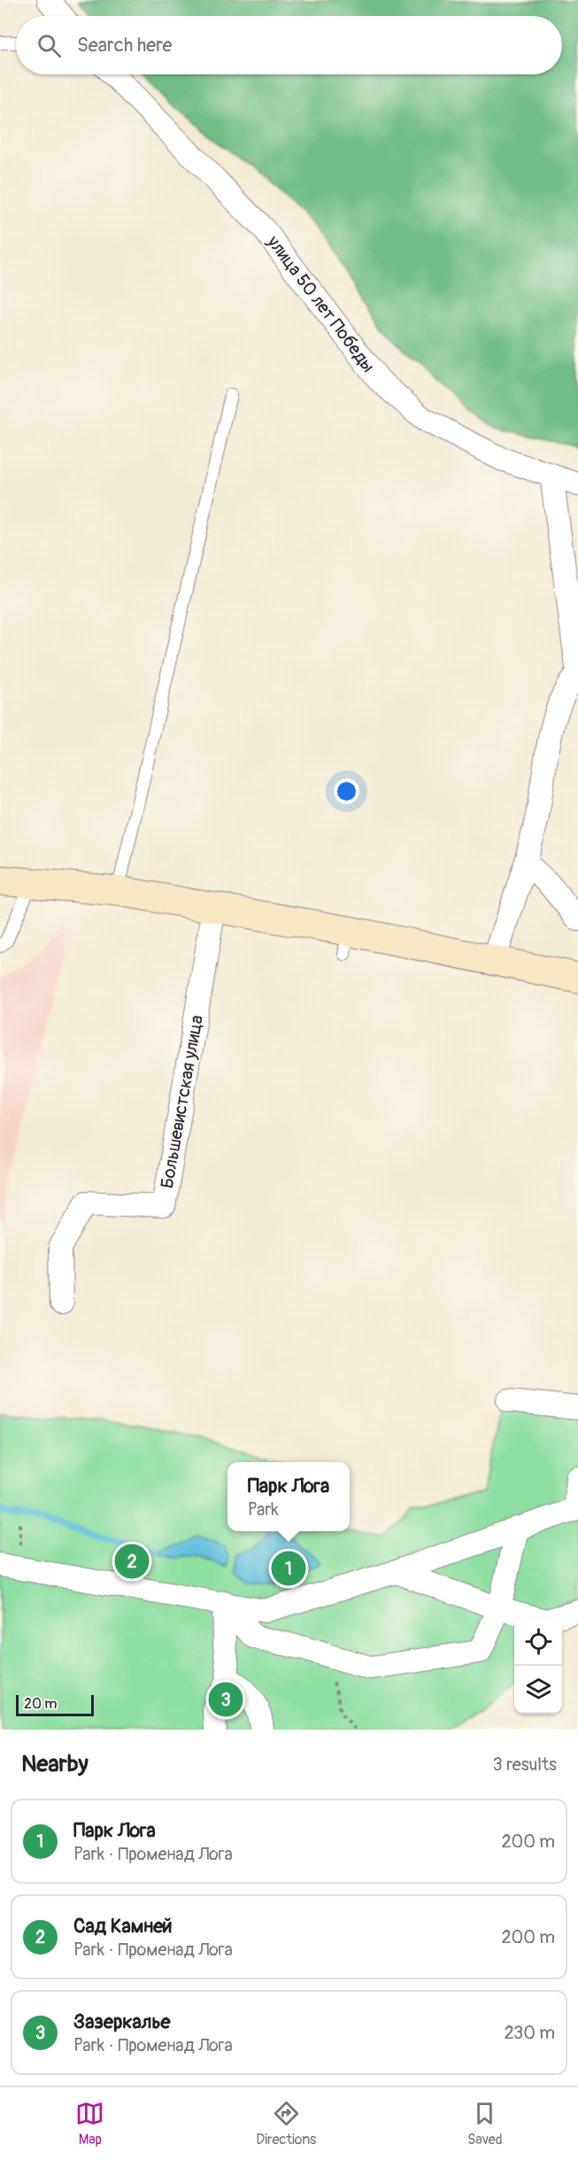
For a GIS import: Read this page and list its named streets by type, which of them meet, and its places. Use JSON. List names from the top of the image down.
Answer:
{
  "streets": {
    "street": ["улица 50 лет Победы", "Большевистская улица"]
  },
  "scale_bar": "20 m",
  "page": {
    "search": "Search here",
    "popup": ["Парк Лога", "Park"],
    "pins": ["2", "1", "3"],
    "scale": "20 m",
    "heading": ["Nearby", "3 results"],
    "list": [
      {
        "mark": "1",
        "name": "Парк Лога",
        "note": "Park · Променад Лога",
        "value": "200 m"
      },
      {
        "mark": "2",
        "name": "Сад Камней",
        "note": "Park · Променад Лога",
        "value": "200 m"
      },
      {
        "mark": "3",
        "name": "Зазеркалье",
        "note": "Park · Променад Лога",
        "value": "230 m"
      }
    ],
    "nav": ["Map", "Directions", "Saved"]
  }
}
